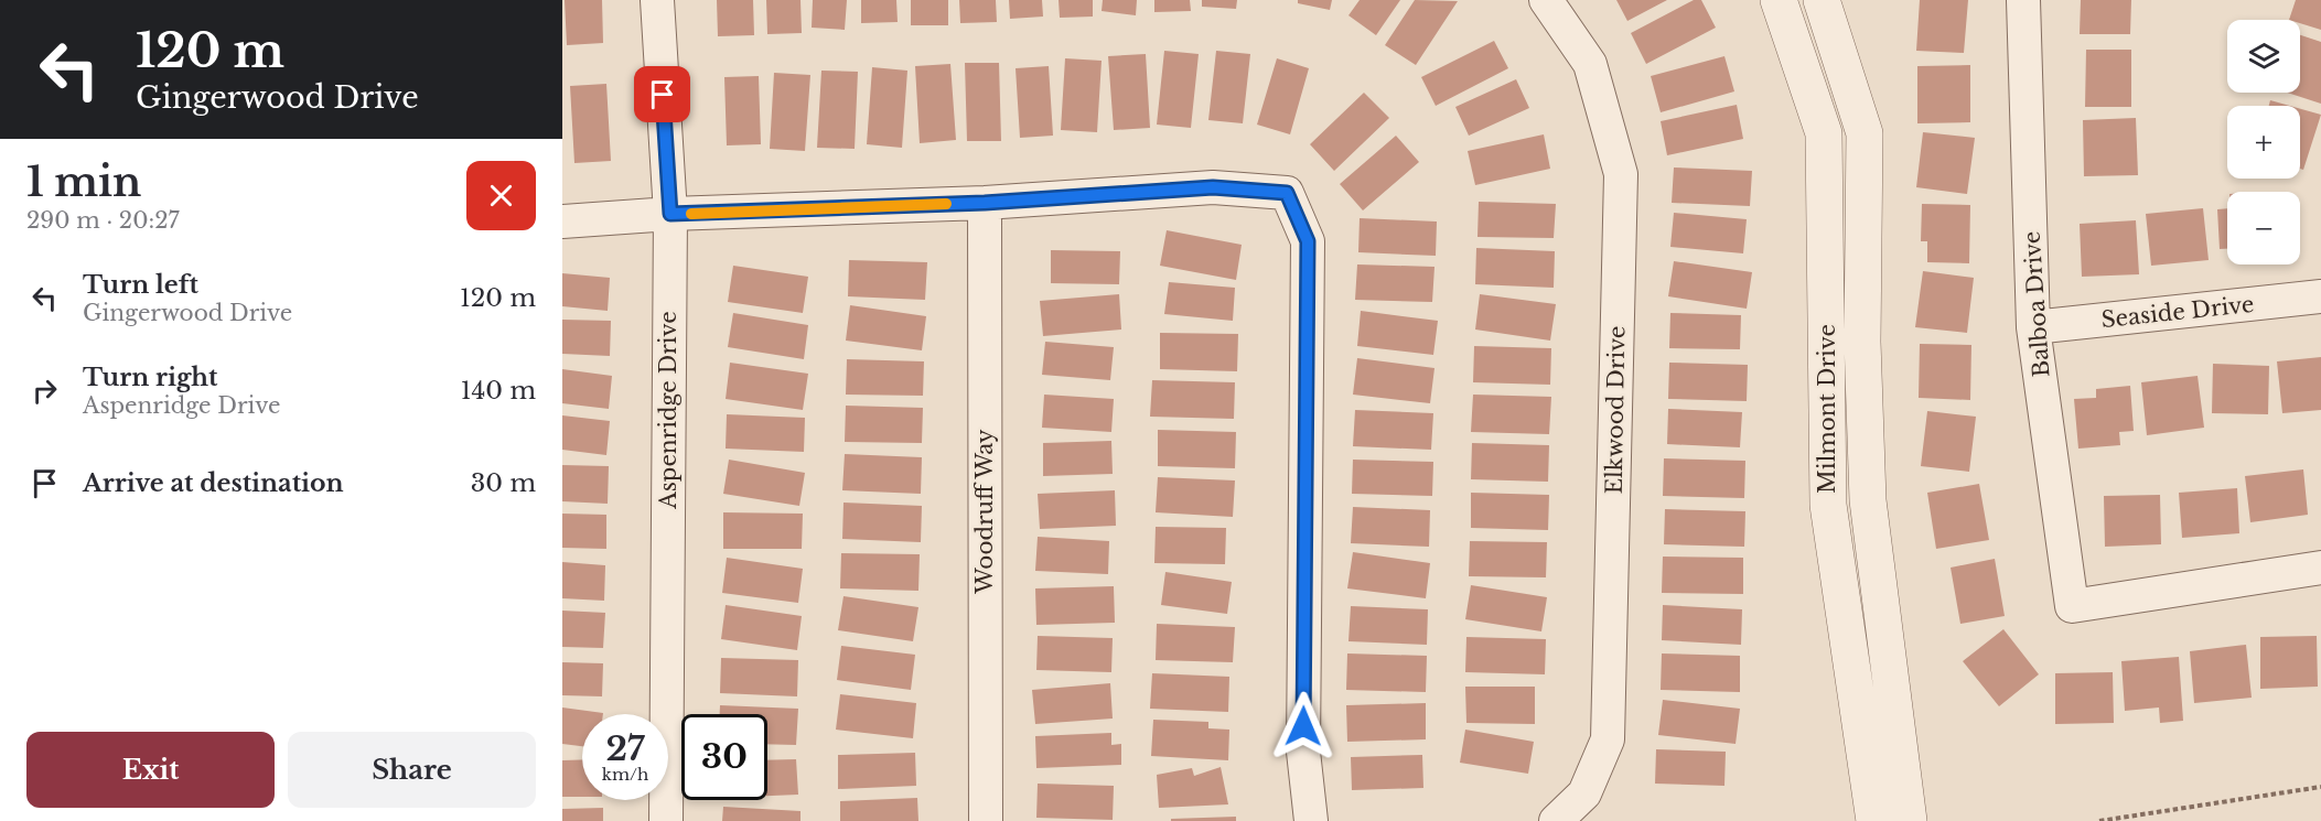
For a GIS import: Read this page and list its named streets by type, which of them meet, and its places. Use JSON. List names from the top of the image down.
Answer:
{
  "streets": {
    "street": [
      "Balboa Drive",
      "Seaside Drive",
      "Milmont Drive",
      "Aspenridge Drive",
      "Elkwood Drive",
      "Woodruff Way"
    ]
  },
  "crossings": [
    ["Balboa Drive", "Seaside Drive"]
  ],
  "page": {
    "turn": ["120 m", "Gingerwood Drive"],
    "map_buttons": ["+", "−"],
    "heading": ["1 min", "290 m · 20:27"],
    "list": [
      {
        "name": "Turn left",
        "note": "Gingerwood Drive",
        "value": "120 m"
      },
      {
        "name": "Turn right",
        "note": "Aspenridge Drive",
        "value": "140 m"
      },
      {
        "name": "Arrive at destination",
        "value": "30 m"
      }
    ],
    "speed": "27 km/h",
    "limit": "30",
    "buttons": ["Exit", "Share"]
  }
}
